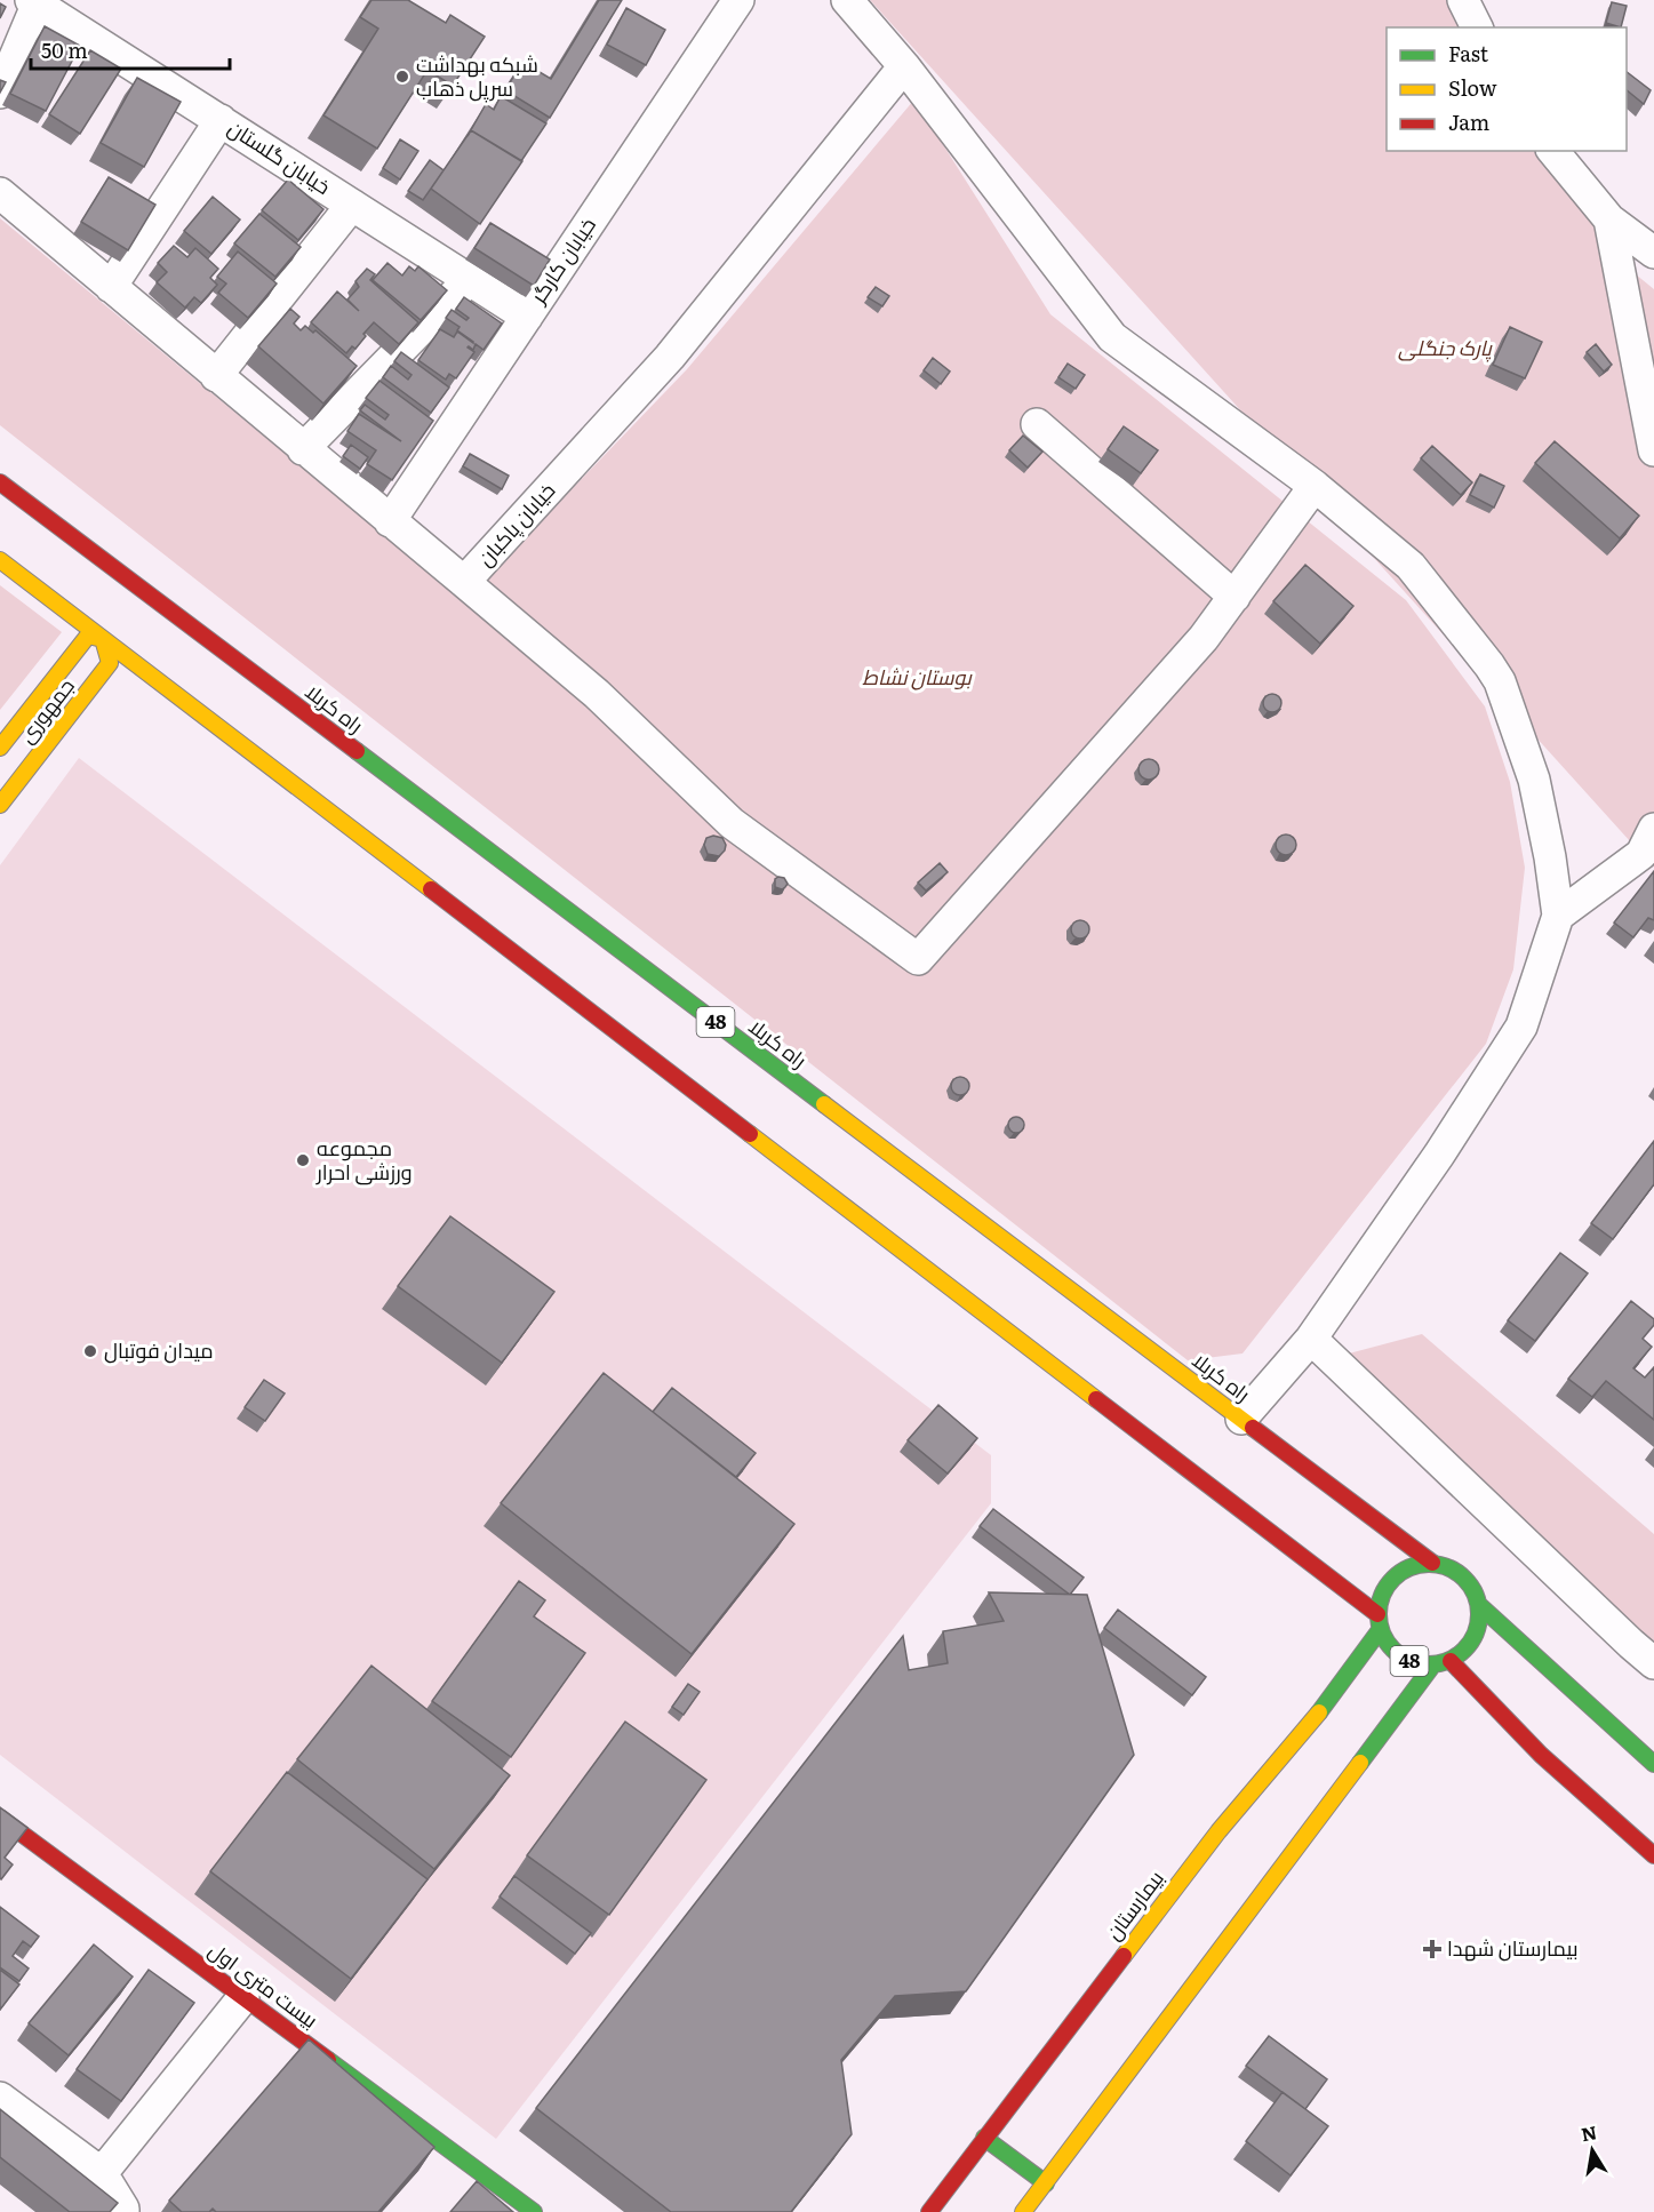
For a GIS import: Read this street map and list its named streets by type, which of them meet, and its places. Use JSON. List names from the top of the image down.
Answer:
{
  "streets": {
    "main road": [
      "راه کربلا",
      "جمهوری",
      "48",
      "بیمارستان",
      "بیست متری اول"
    ],
    "street": ["خیابان گلستان", "خیابان کارگر", "خیابان پاکبان"]
  },
  "crossings": [
    ["خیابان گلستان", "خیابان کارگر"],
    ["خیابان کارگر", "خیابان پاکبان"],
    ["راه کربلا", "48"],
    ["راه کربلا", "بیمارستان"],
    ["جمهوری", "48"],
    ["48", "بیمارستان"]
  ],
  "parks": ["پارک جنگلی", "بوستان نشاط"],
  "places": {
    "other": ["شبکه بهداشت سرپل ذهاب", "مجموعه ورزشی احرار", "میدان فوتبال"],
    "health": ["بیمارستان شهدا"]
  },
  "legend": ["Fast", "Slow", "Jam"],
  "scale_bar": "50 m",
  "north": "top"
}
